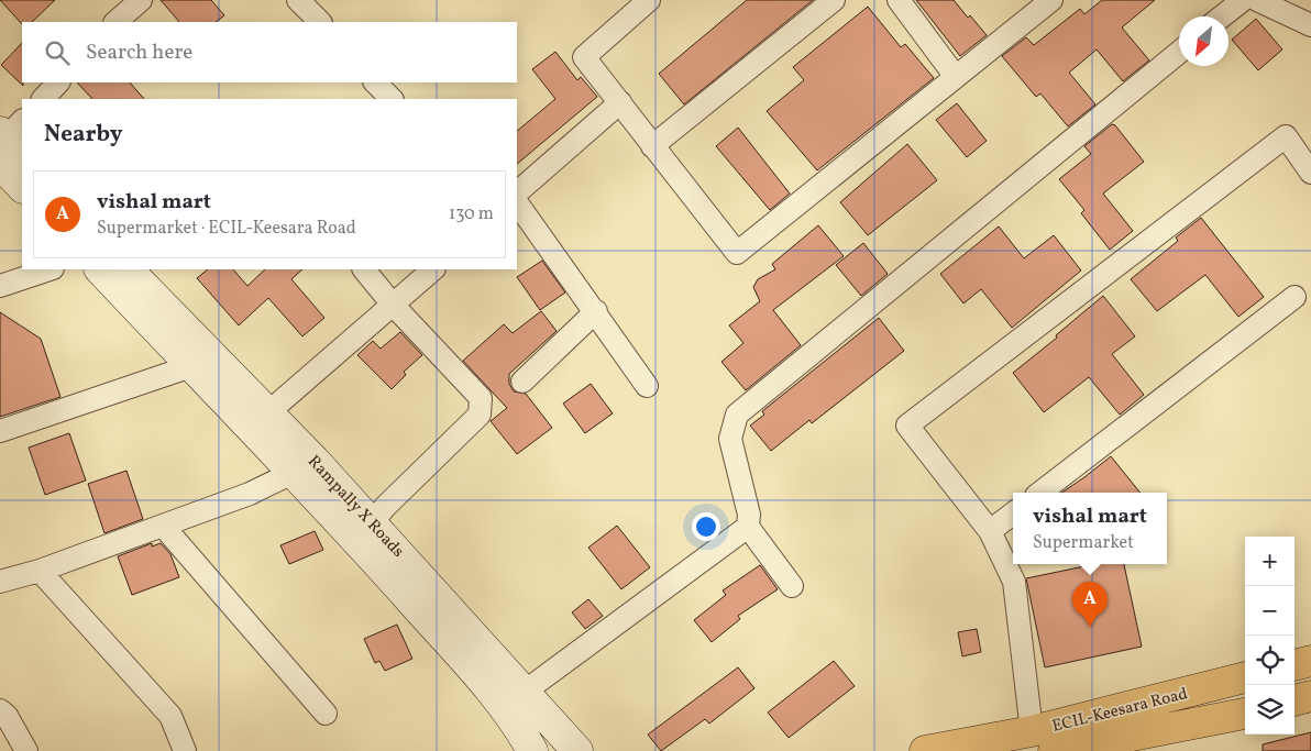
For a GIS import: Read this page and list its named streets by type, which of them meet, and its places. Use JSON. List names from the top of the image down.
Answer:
{
  "streets": {
    "main road": ["Rampally X Roads", "ECIL-Keesara Road"]
  },
  "north": "bottom left",
  "page": {
    "search": "Search here",
    "heading": "Nearby",
    "list": [
      {
        "mark": "A",
        "name": "vishal mart",
        "note": "Supermarket · ECIL-Keesara Road",
        "value": "130 m"
      }
    ],
    "popup": ["vishal mart", "Supermarket"],
    "map_buttons": ["+", "−"],
    "pins": "A"
  }
}
